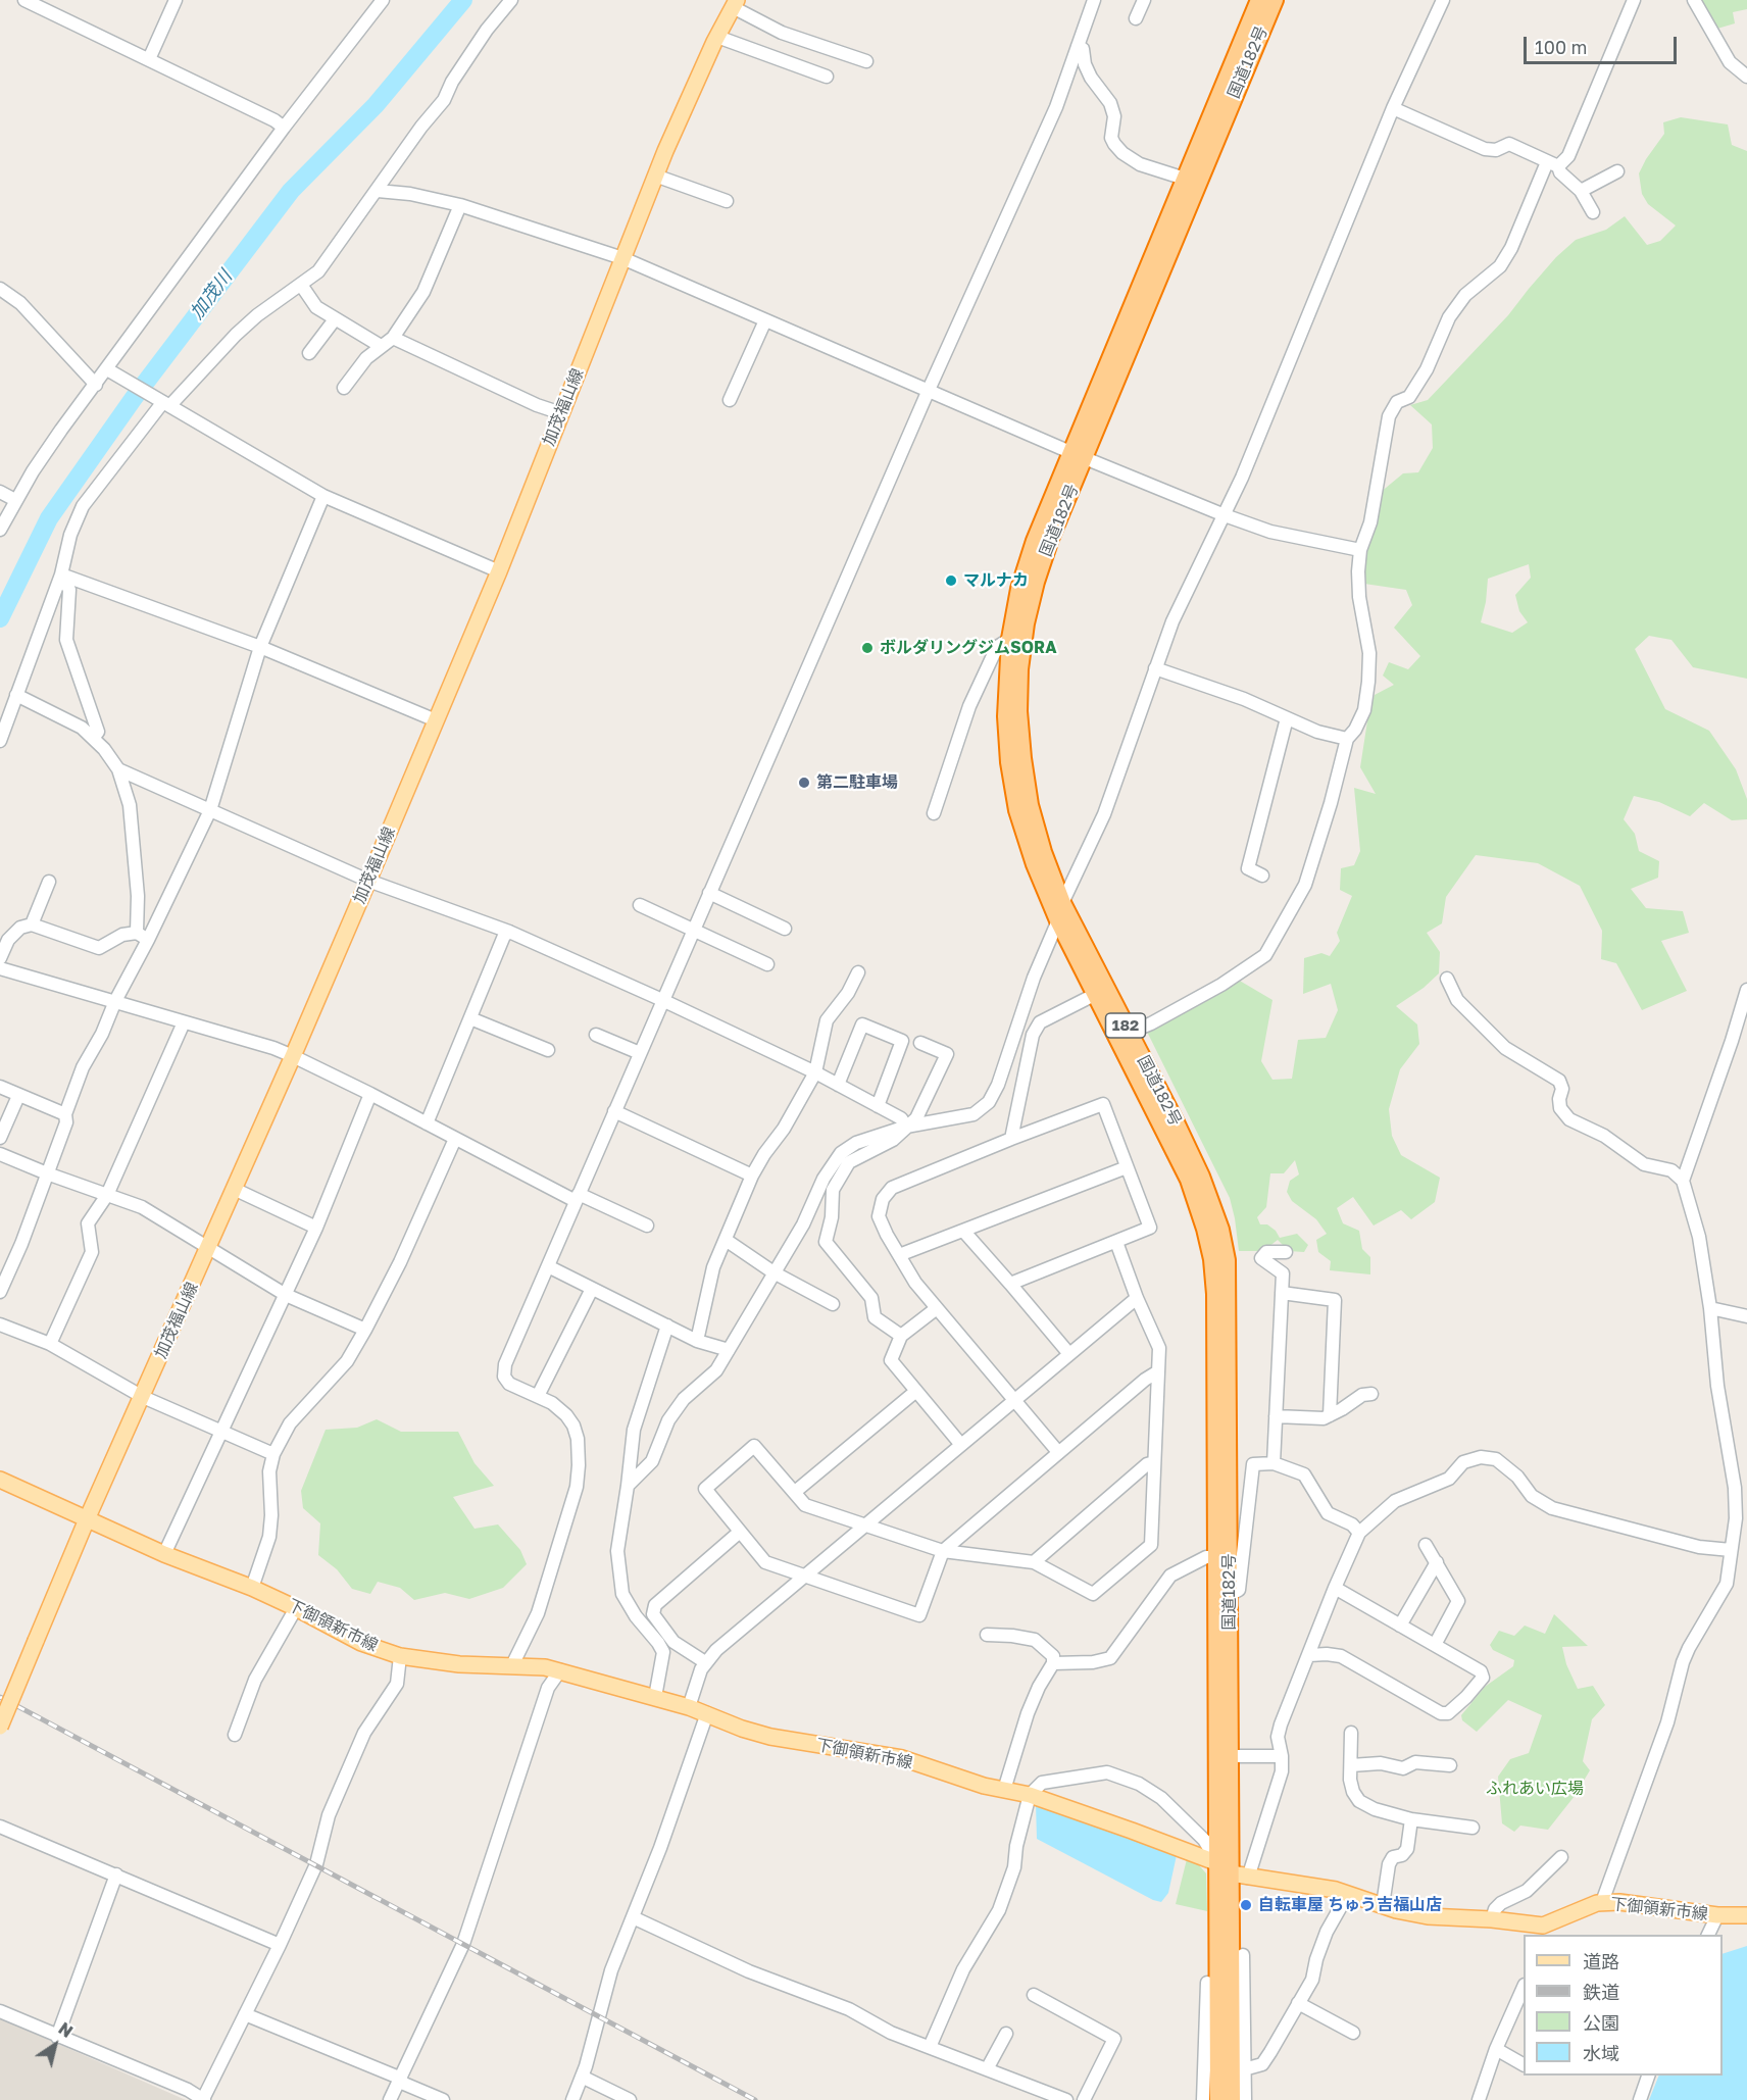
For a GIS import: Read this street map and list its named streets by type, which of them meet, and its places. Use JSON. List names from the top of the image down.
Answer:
{
  "streets": {
    "highway": ["国道182号", "182"],
    "main road": ["加茂福山線", "下御領新市線"]
  },
  "crossings": [
    ["国道182号", "下御領新市線"],
    ["加茂福山線", "下御領新市線"]
  ],
  "water": ["加茂川"],
  "parks": ["ふれあい広場"],
  "places": [
    "マルナカ",
    "ボルダリングジムSORA",
    "第二駐車場",
    "自転車屋 ちゅう吉福山店"
  ],
  "legend": [
    "道路",
    "鉄道",
    "公園",
    "水域"
  ],
  "scale_bar": "100 m",
  "north": "top right"
}
